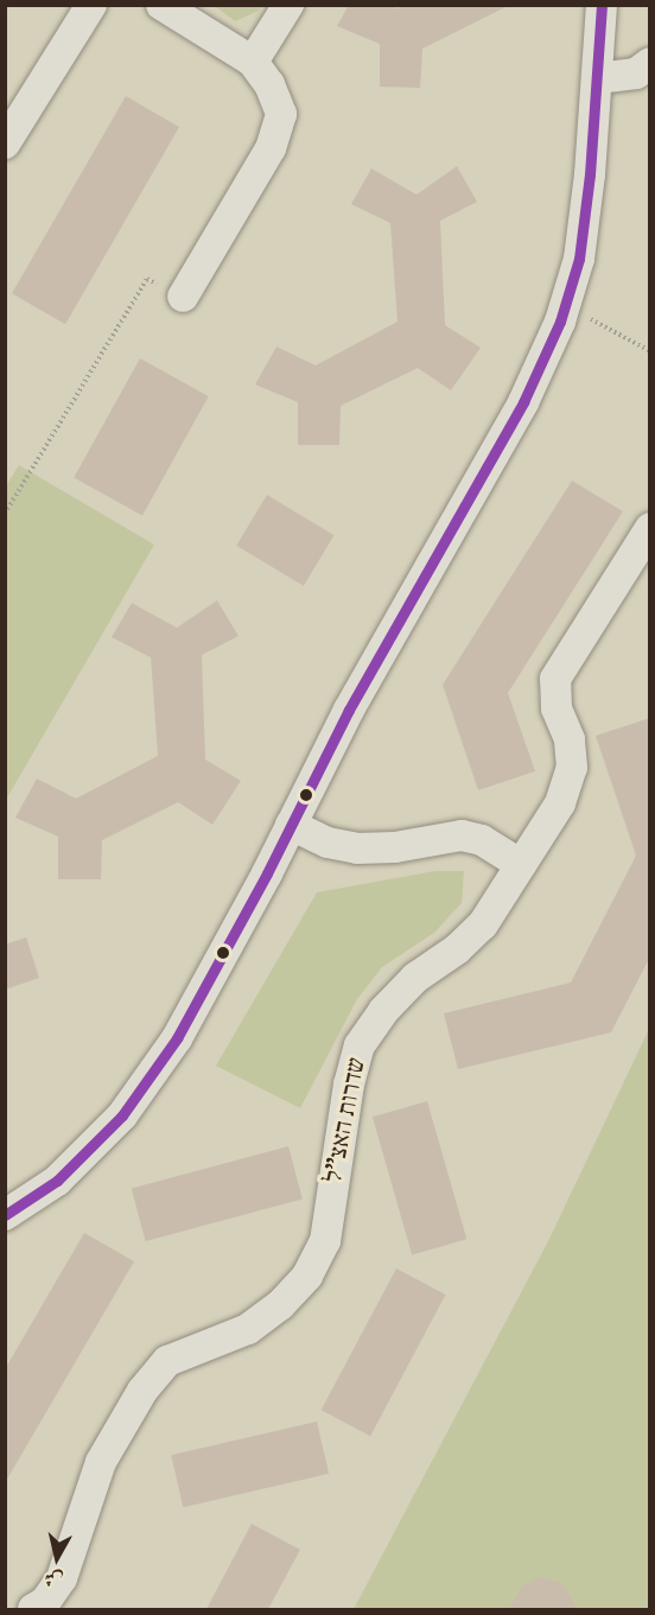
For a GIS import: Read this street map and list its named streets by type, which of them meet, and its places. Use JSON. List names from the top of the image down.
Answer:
{
  "streets": {
    "street": ["שדרות האצ\"ל"]
  },
  "north": "bottom"
}
